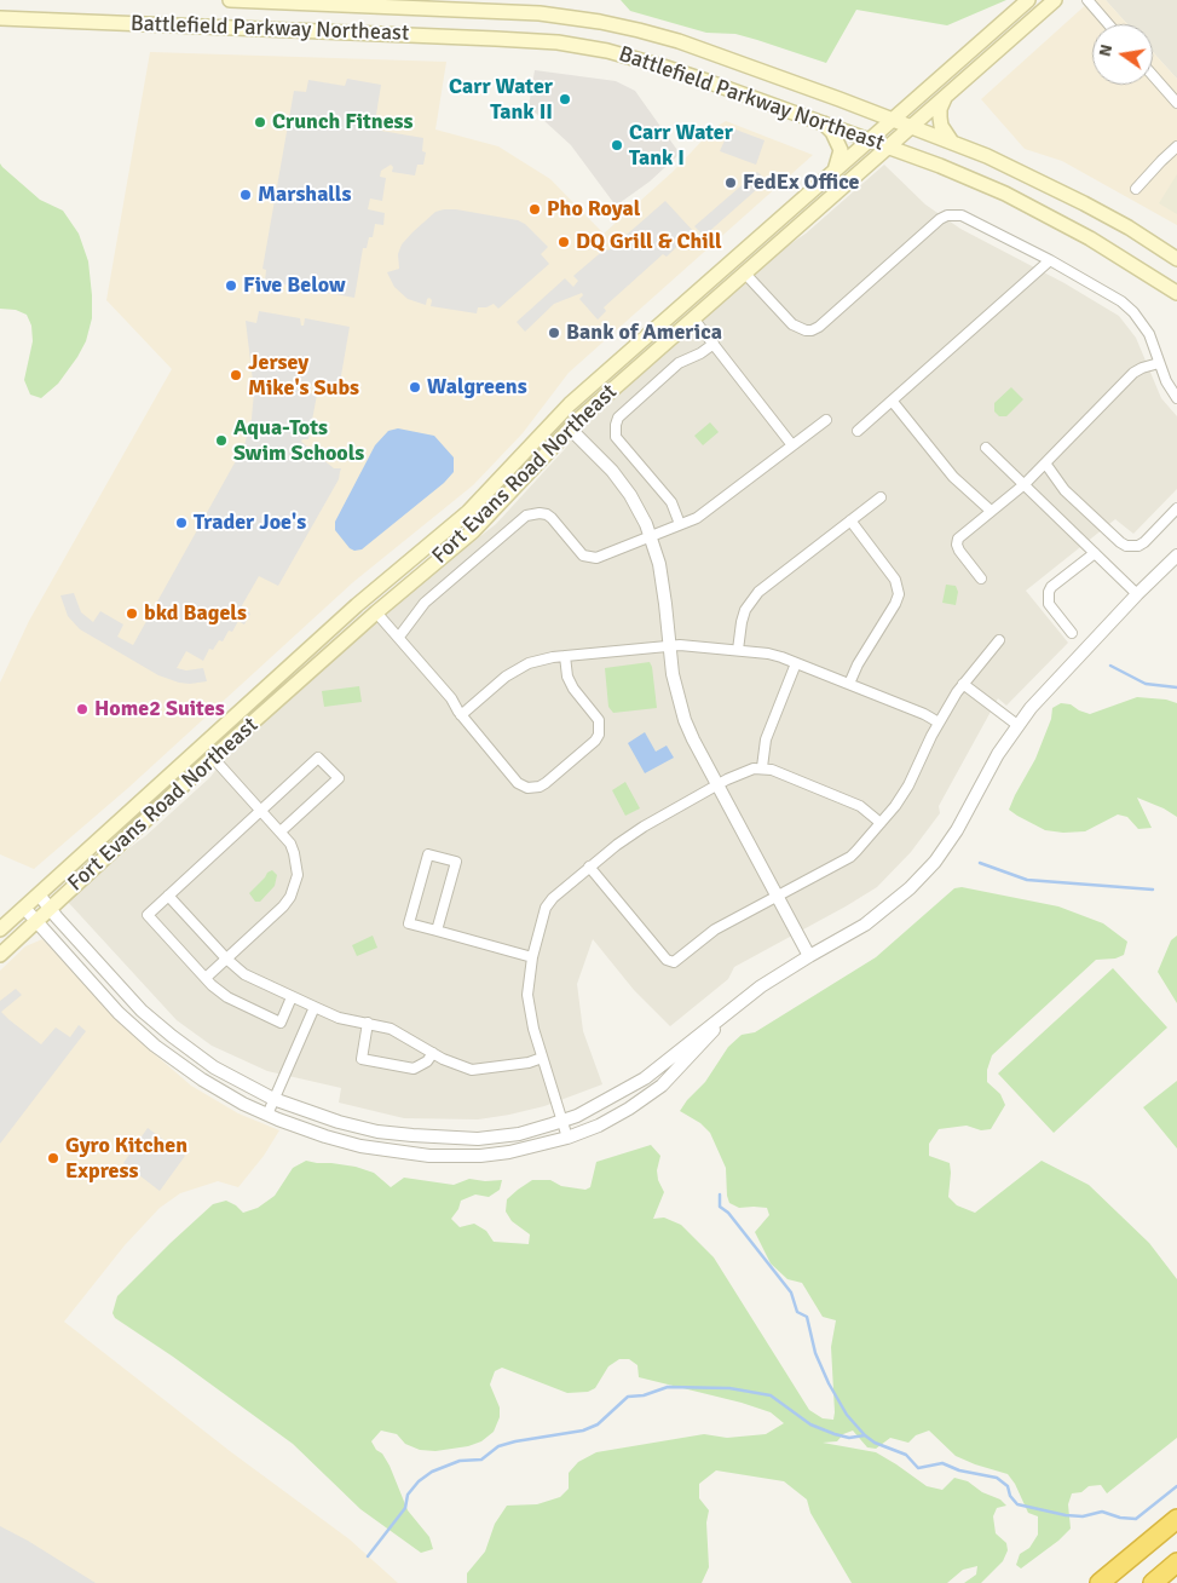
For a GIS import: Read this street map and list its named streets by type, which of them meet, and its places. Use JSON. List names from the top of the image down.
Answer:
{
  "streets": {
    "main road": ["Battlefield Parkway Northeast", "Fort Evans Road Northeast"]
  },
  "crossings": [
    ["Battlefield Parkway Northeast", "Fort Evans Road Northeast"]
  ],
  "places": [
    "Carr Water Tank II",
    "Crunch Fitness",
    "Carr Water Tank I",
    "FedEx Office",
    "Marshalls",
    "Pho Royal",
    "DQ Grill & Chill",
    "Five Below",
    "Bank of America",
    "Jersey Mike's Subs",
    "Walgreens",
    "Aqua-Tots Swim Schools",
    "Trader Joe's",
    "bkd Bagels",
    "Home2 Suites",
    "Gyro Kitchen Express"
  ],
  "north": "left"
}
